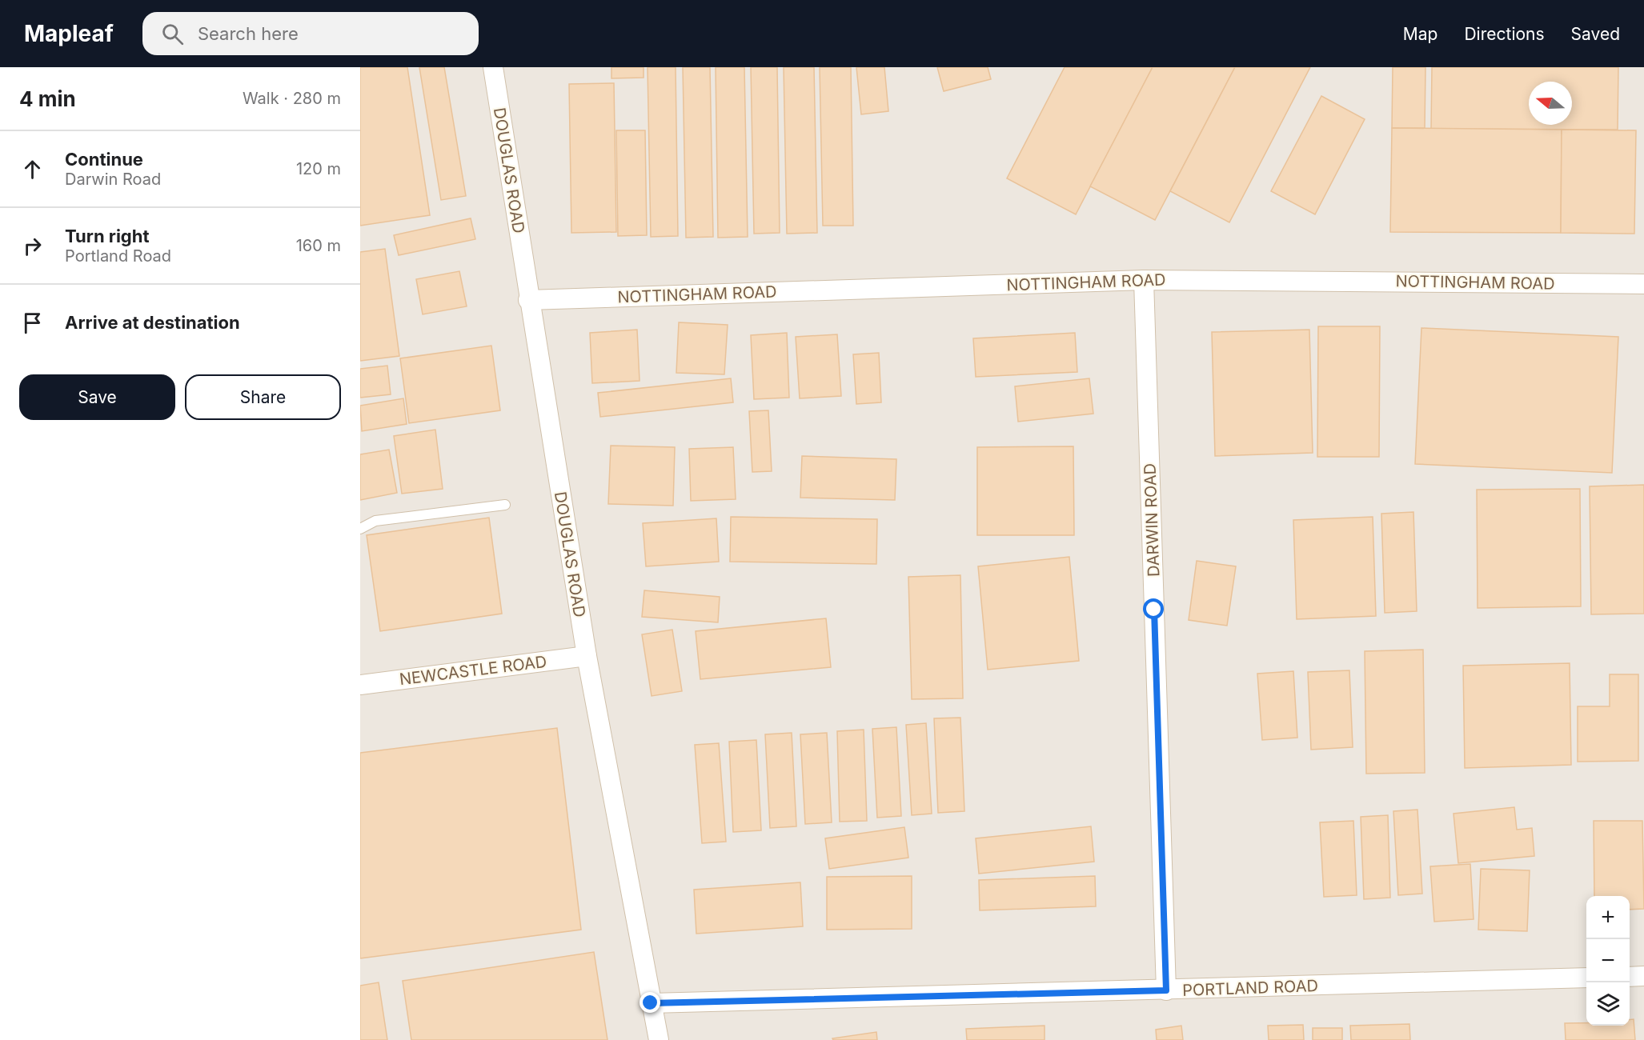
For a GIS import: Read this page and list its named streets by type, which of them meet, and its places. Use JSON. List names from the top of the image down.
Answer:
{
  "streets": {
    "street": [
      "DOUGLAS ROAD",
      "NOTTINGHAM ROAD",
      "DARWIN ROAD",
      "NEWCASTLE ROAD",
      "PORTLAND ROAD"
    ]
  },
  "crossings": [
    ["DOUGLAS ROAD", "NOTTINGHAM ROAD"],
    ["DOUGLAS ROAD", "NEWCASTLE ROAD"],
    ["DOUGLAS ROAD", "PORTLAND ROAD"],
    ["NOTTINGHAM ROAD", "DARWIN ROAD"],
    ["DARWIN ROAD", "PORTLAND ROAD"]
  ],
  "north": "left",
  "page": {
    "header": "Mapleaf",
    "search": "Search here",
    "nav": ["Map", "Directions", "Saved"],
    "heading": ["4 min", "Walk · 280 m"],
    "list": [
      ["Continue", "Darwin Road", "120 m"],
      ["Turn right", "Portland Road", "160 m"],
      "Arrive at destination"
    ],
    "buttons": ["Save", "Share"],
    "map_buttons": ["+", "−"]
  }
}
